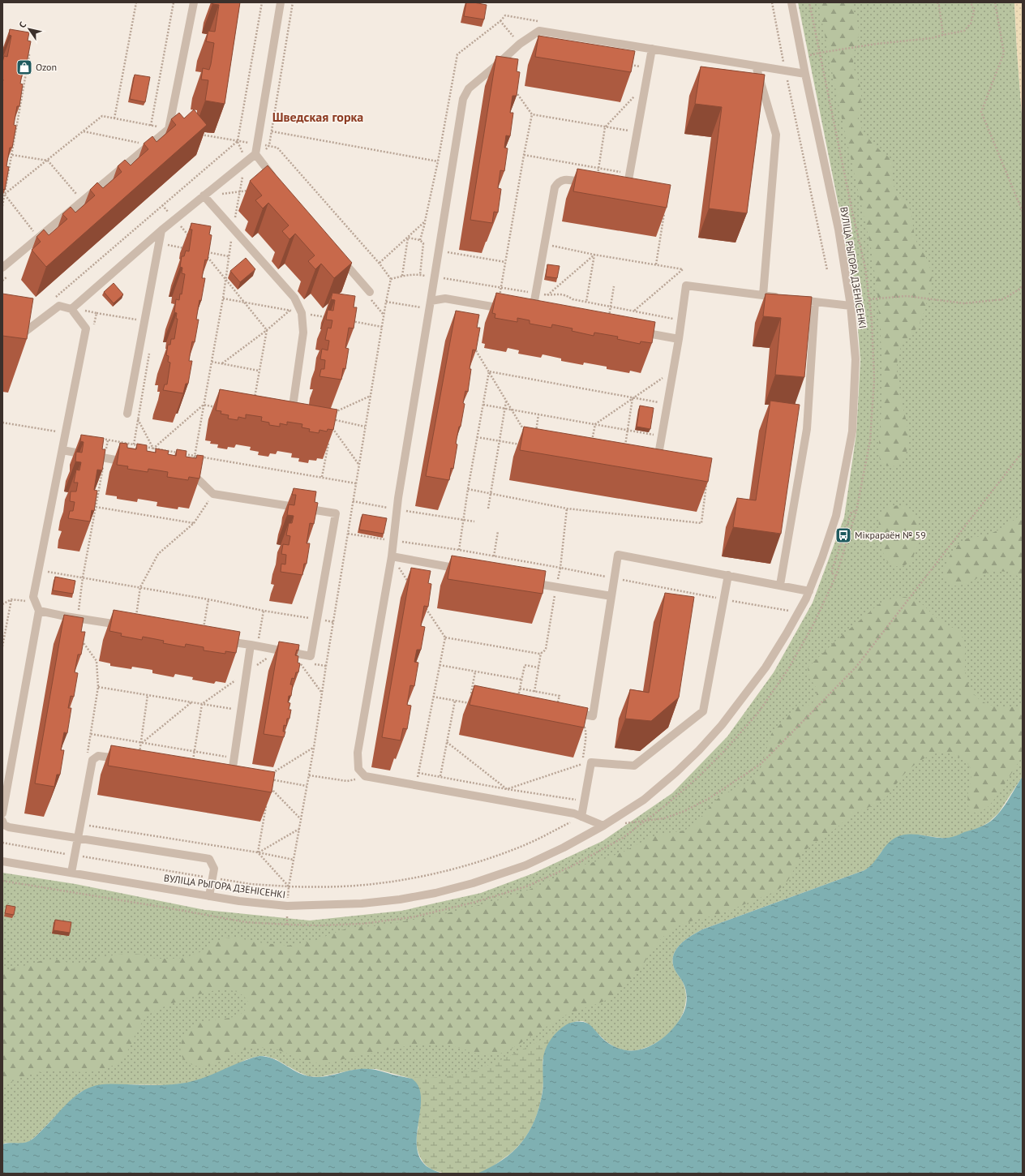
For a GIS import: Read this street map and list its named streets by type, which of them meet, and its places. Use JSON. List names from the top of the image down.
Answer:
{
  "streets": {
    "street": ["ВУЛІЦА РЫГОРА ДЗЕНІСЕНКІ"]
  },
  "districts": ["Шведская горка"],
  "places": {
    "shop": ["Ozon"],
    "bus stop": ["Мікрараён № 59"]
  },
  "north": "top left"
}
